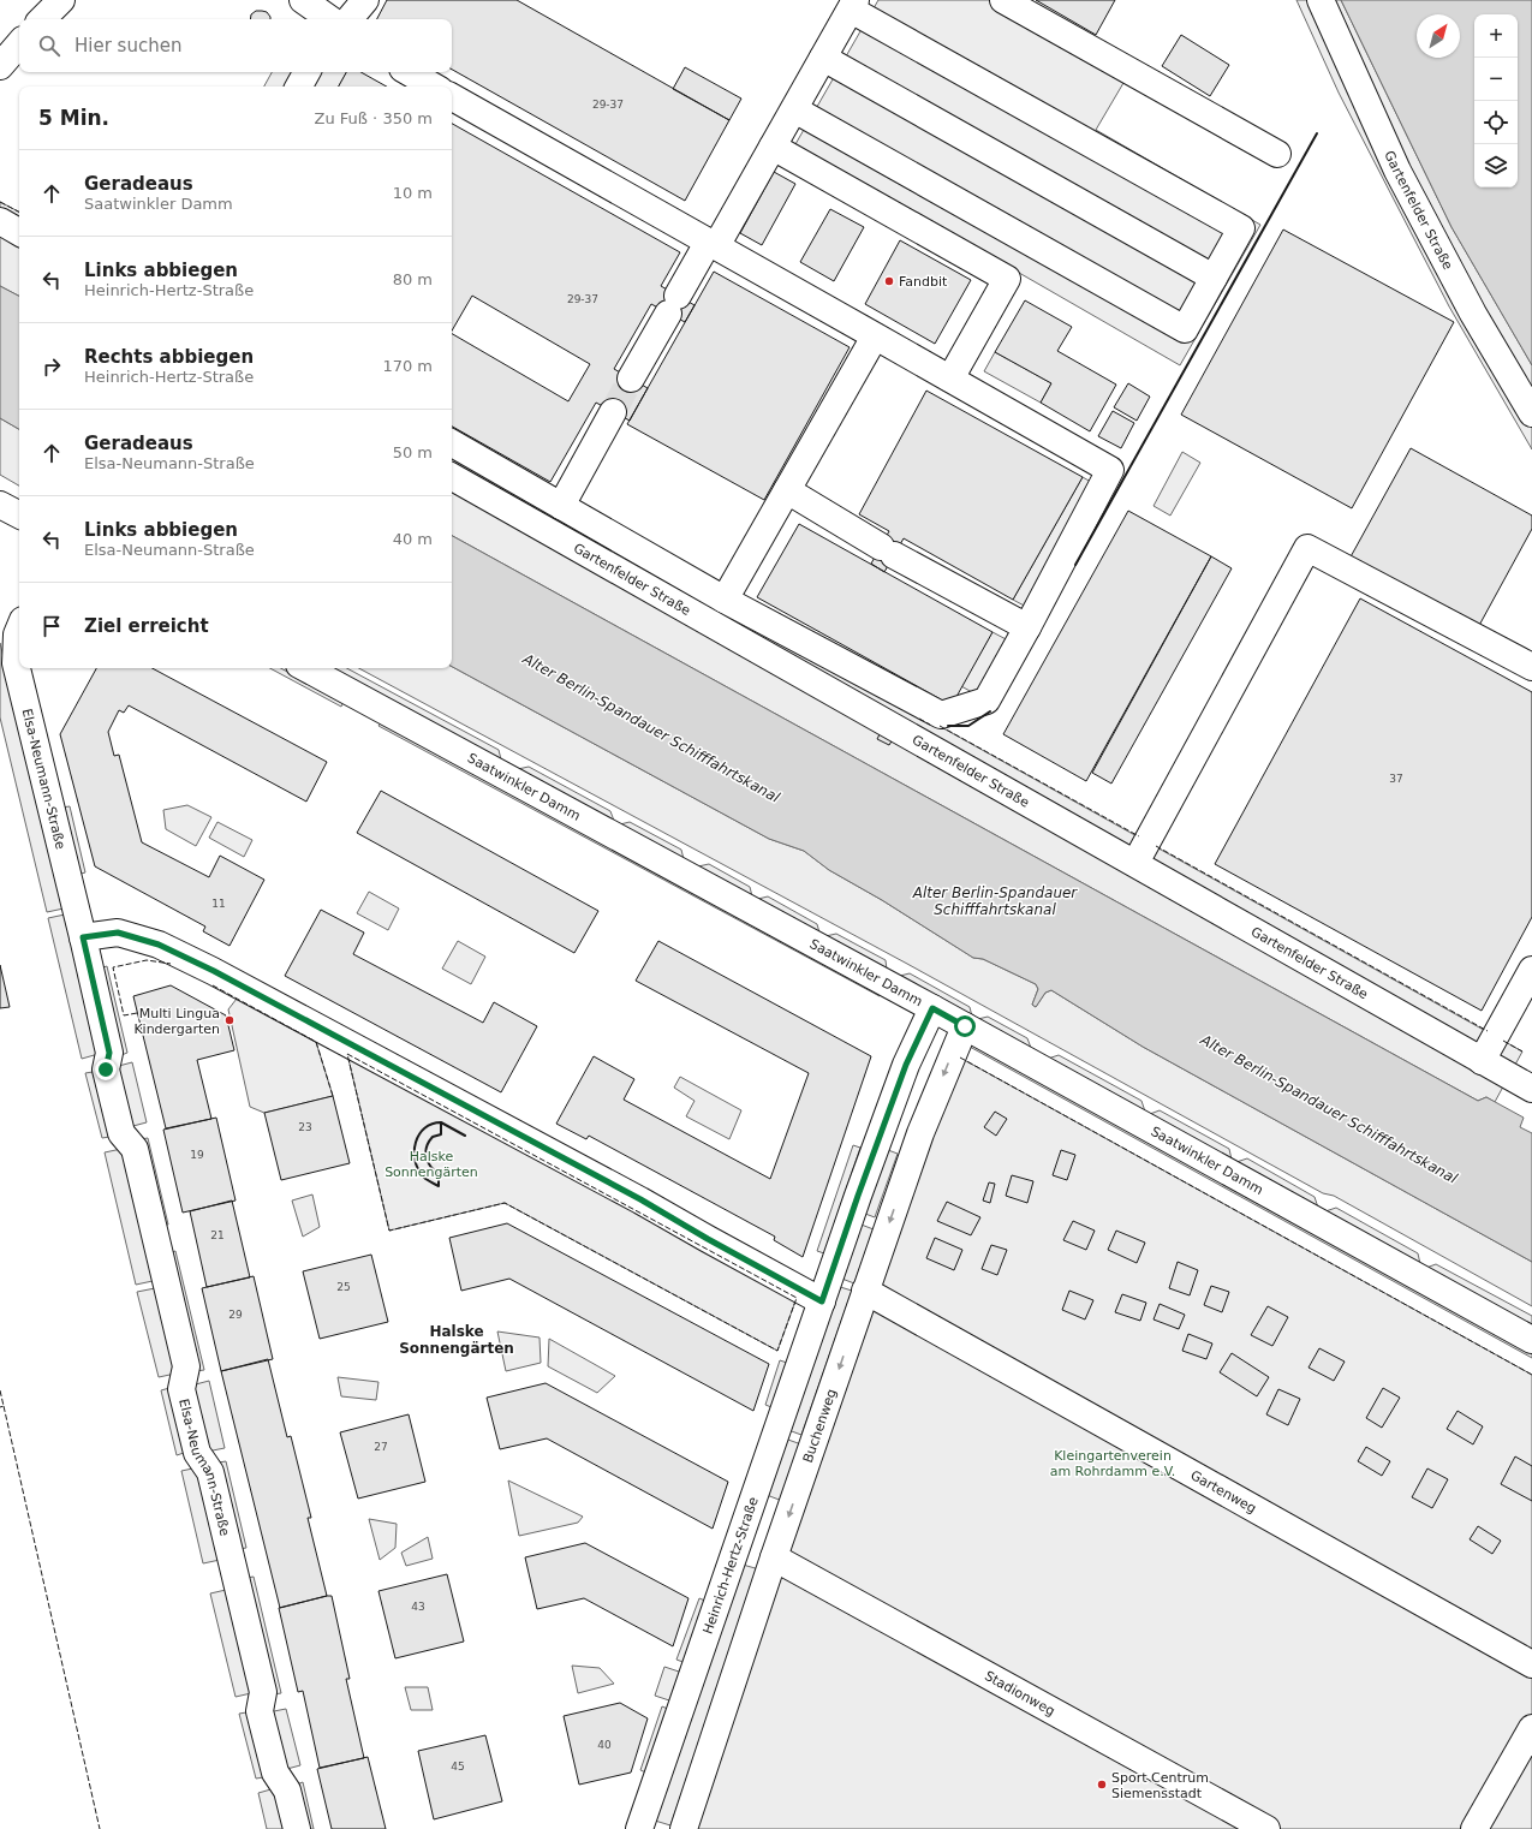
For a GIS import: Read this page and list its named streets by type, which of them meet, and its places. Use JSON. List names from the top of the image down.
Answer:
{
  "streets": {
    "street": [
      "Gartenfelder Straße",
      "Elsa-Neumann-Straße",
      "Saatwinkler Damm",
      "Buchenweg",
      "Gartenweg",
      "Heinrich-Hertz-Straße",
      "Stadionweg"
    ]
  },
  "crossings": [
    ["Saatwinkler Damm", "Buchenweg"],
    ["Saatwinkler Damm", "Heinrich-Hertz-Straße"],
    ["Buchenweg", "Gartenweg"],
    ["Buchenweg", "Stadionweg"]
  ],
  "one_way": ["Buchenweg"],
  "districts": ["Halske Sonnengärten"],
  "water": ["Alter Berlin-Spandauer Schifffahrtskanal"],
  "parks": ["Halske Sonnengärten", "Kleingartenverein am Rohrdamm e.V."],
  "places": ["Fandbit", "Multi Lingua Kindergarten", "Sport Centrum Siemensstadt"],
  "house_numbers": [
    "29-37",
    "29-37",
    "37",
    "11",
    "23",
    "19",
    "21",
    "25",
    "29",
    "27",
    "43",
    "40",
    "45"
  ],
  "north": "top right",
  "page": {
    "map_buttons": ["+", "−"],
    "search": "Hier suchen",
    "heading": ["5 Min.", "Zu Fuß · 350 m"],
    "list": [
      ["Geradeaus", "Saatwinkler Damm", "10 m"],
      ["Links abbiegen", "Heinrich-Hertz-Straße", "80 m"],
      ["Rechts abbiegen", "Heinrich-Hertz-Straße", "170 m"],
      ["Geradeaus", "Elsa-Neumann-Straße", "50 m"],
      ["Links abbiegen", "Elsa-Neumann-Straße", "40 m"],
      "Ziel erreicht"
    ]
  }
}
